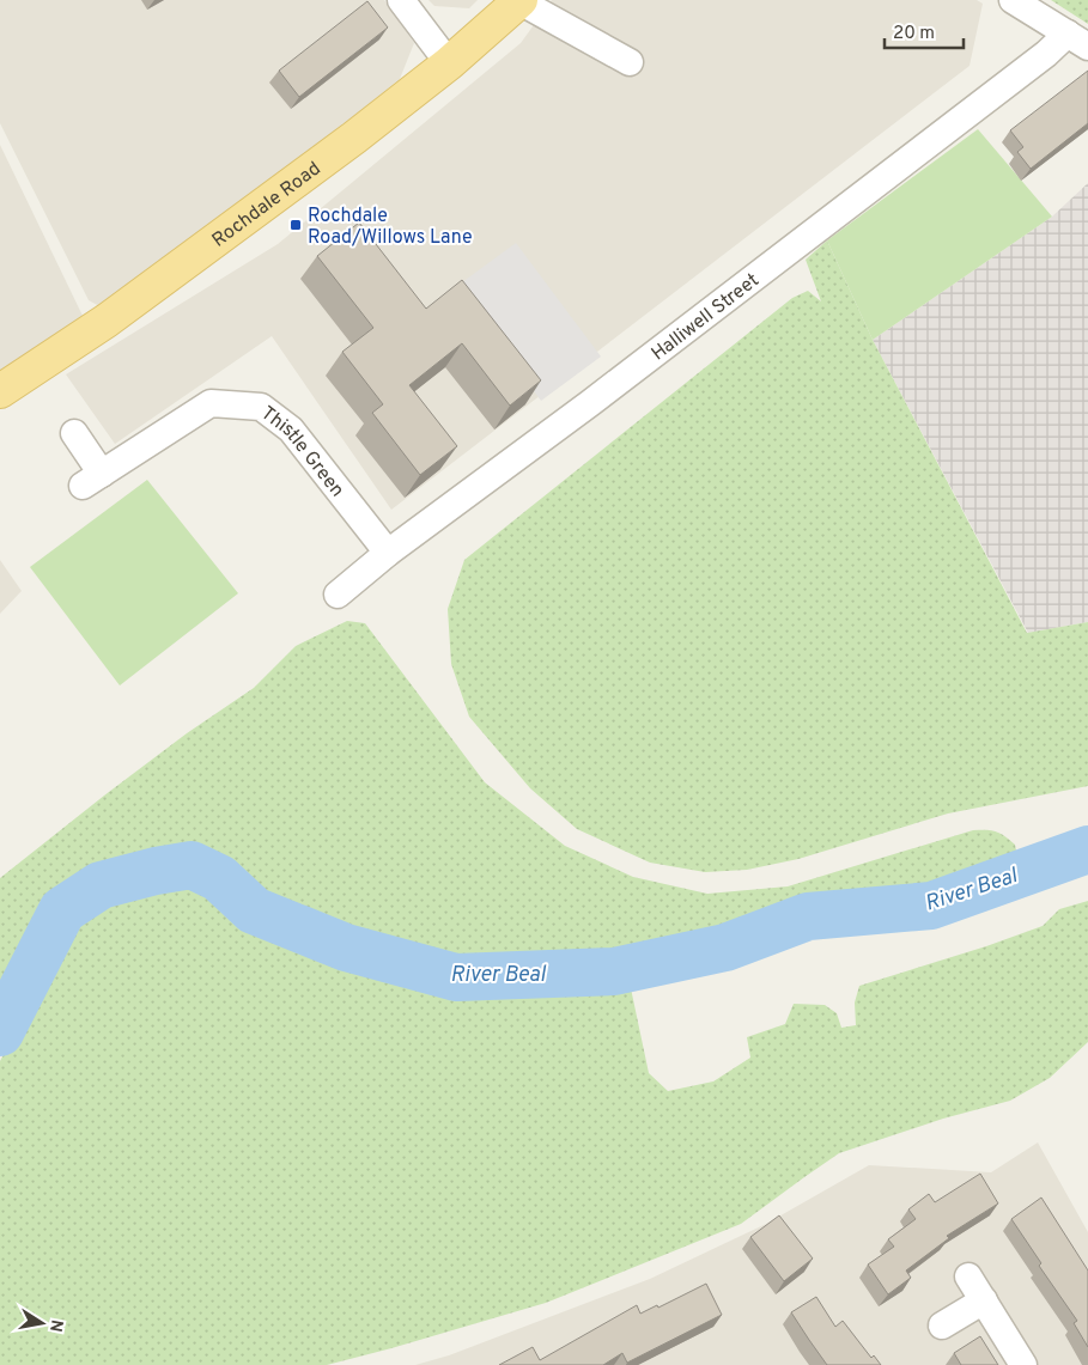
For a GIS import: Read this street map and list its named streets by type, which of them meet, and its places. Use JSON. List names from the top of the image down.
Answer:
{
  "streets": {
    "main road": ["Rochdale Road"],
    "street": ["Halliwell Street", "Thistle Green"]
  },
  "crossings": [
    ["Halliwell Street", "Thistle Green"]
  ],
  "water": ["River Beal"],
  "places": {
    "transit": ["Rochdale Road/Willows Lane"]
  },
  "scale_bar": "20 m",
  "north": "right"
}
